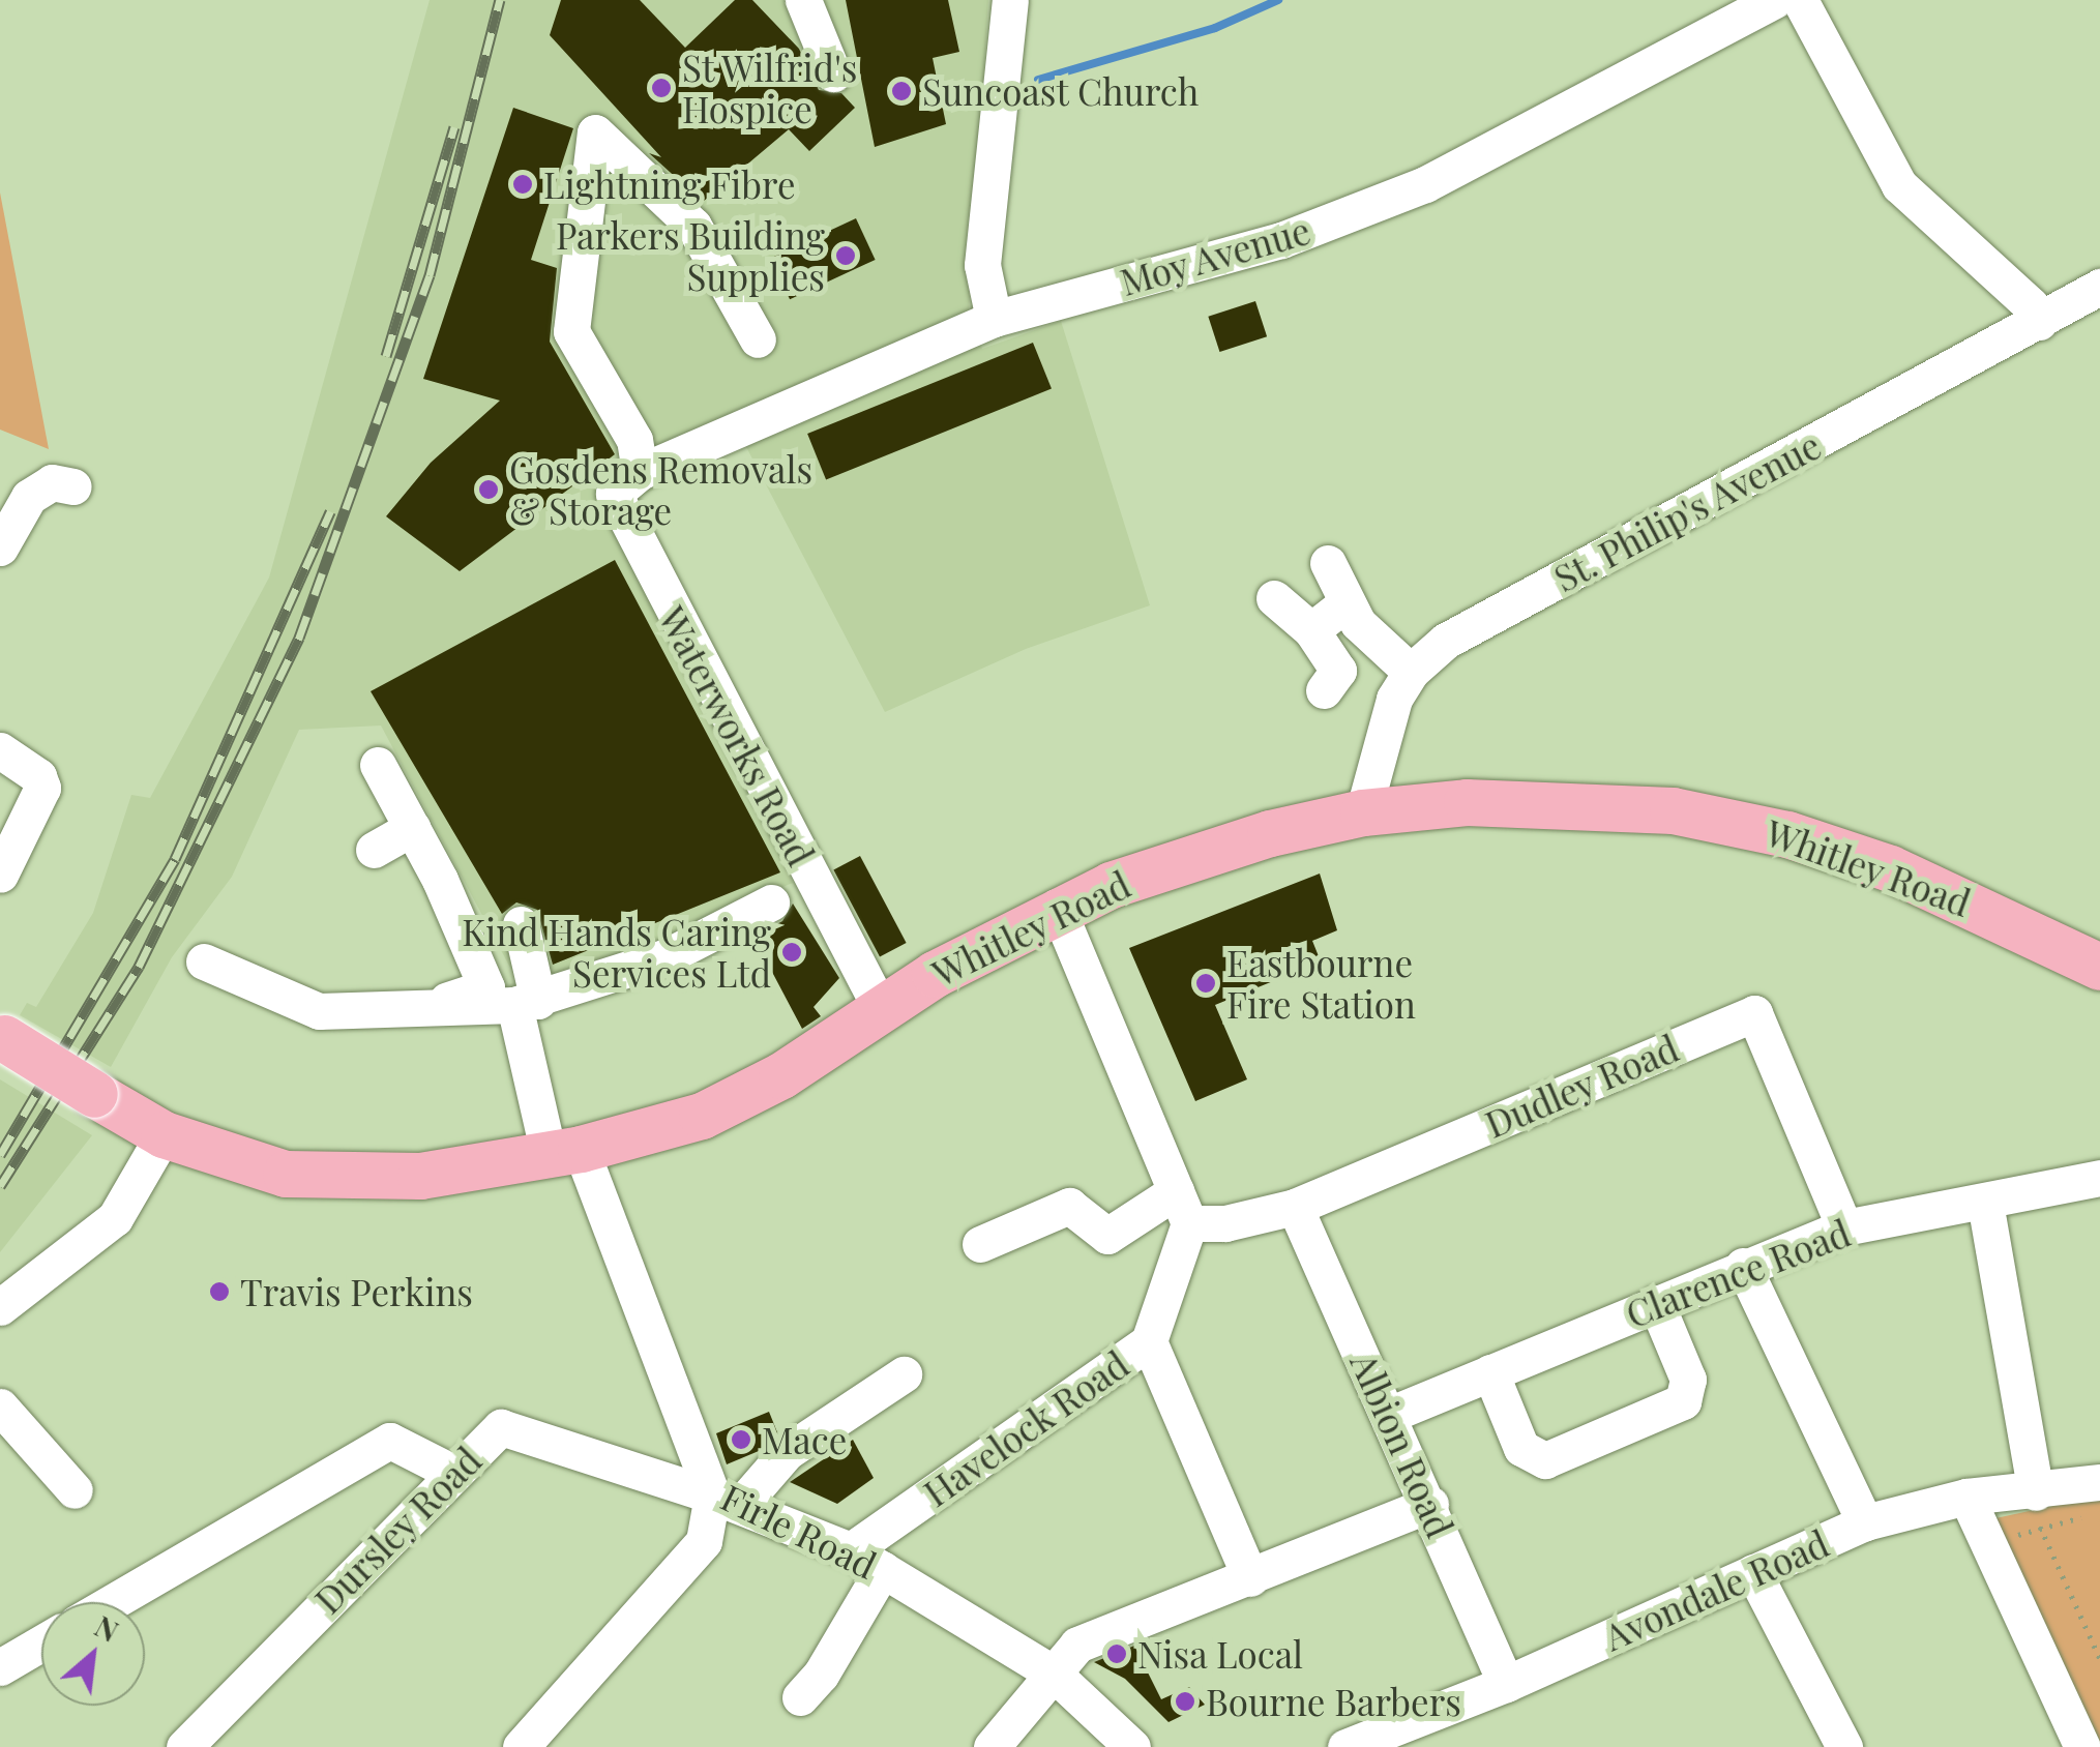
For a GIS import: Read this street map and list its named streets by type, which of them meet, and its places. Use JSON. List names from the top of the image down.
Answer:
{
  "streets": {
    "main road": ["Whitley Road"],
    "street": [
      "Moy Avenue",
      "St. Philip's Avenue",
      "Waterworks Road",
      "Dudley Road",
      "Clarence Road",
      "Havelock Road",
      "Albion Road",
      "Dursley Road",
      "Firle Road",
      "Avondale Road"
    ]
  },
  "crossings": [
    ["Moy Avenue", "Waterworks Road"],
    ["St. Philip's Avenue", "Whitley Road"],
    ["Waterworks Road", "Whitley Road"],
    ["Whitley Road", "Firle Road"],
    ["Dudley Road", "Clarence Road"],
    ["Dudley Road", "Havelock Road"],
    ["Dudley Road", "Albion Road"],
    ["Clarence Road", "Albion Road"],
    ["Havelock Road", "Firle Road"],
    ["Albion Road", "Avondale Road"],
    ["Dursley Road", "Firle Road"]
  ],
  "places": [
    "St Wilfrid's Hospice",
    "Suncoast Church",
    "Lightning Fibre",
    "Parkers Building Supplies",
    "Gosdens Removals & Storage",
    "Kind Hands Caring Services Ltd",
    "Eastbourne Fire Station",
    "Travis Perkins",
    "Mace",
    "Nisa Local",
    "Bourne Barbers"
  ],
  "north": "top right"
}
